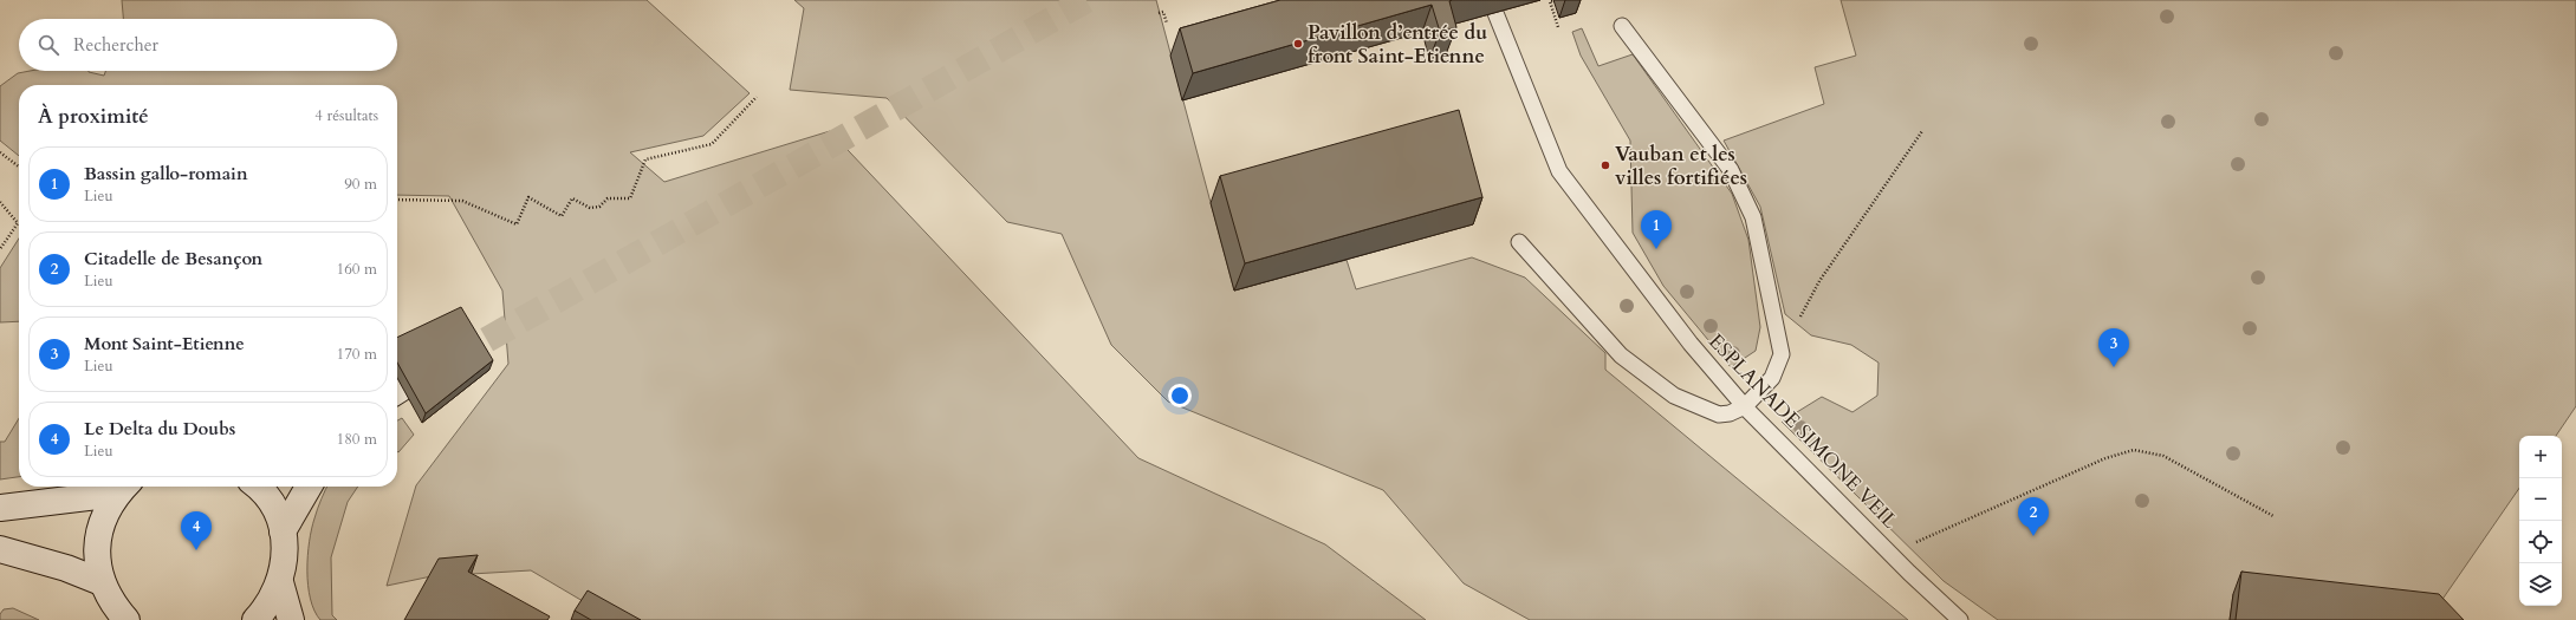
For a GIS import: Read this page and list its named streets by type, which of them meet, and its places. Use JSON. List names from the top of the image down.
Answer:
{
  "streets": {
    "lane": ["ESPLANADE SIMONE VEIL"]
  },
  "places": ["Pavillon d’entrée du front Saint-Etienne", "Vauban et les villes fortifiées"],
  "page": {
    "search": "Rechercher",
    "heading": ["À proximité", "4 résultats"],
    "list": [
      {
        "mark": "1",
        "name": "Bassin gallo-romain",
        "note": "Lieu",
        "value": "90 m"
      },
      {
        "mark": "2",
        "name": "Citadelle de Besançon",
        "note": "Lieu",
        "value": "160 m"
      },
      {
        "mark": "3",
        "name": "Mont Saint-Etienne",
        "note": "Lieu",
        "value": "170 m"
      },
      {
        "mark": "4",
        "name": "Le Delta du Doubs",
        "note": "Lieu",
        "value": "180 m"
      }
    ],
    "pins": [
      "1",
      "3",
      "2",
      "4"
    ],
    "map_buttons": ["+", "−"]
  }
}
